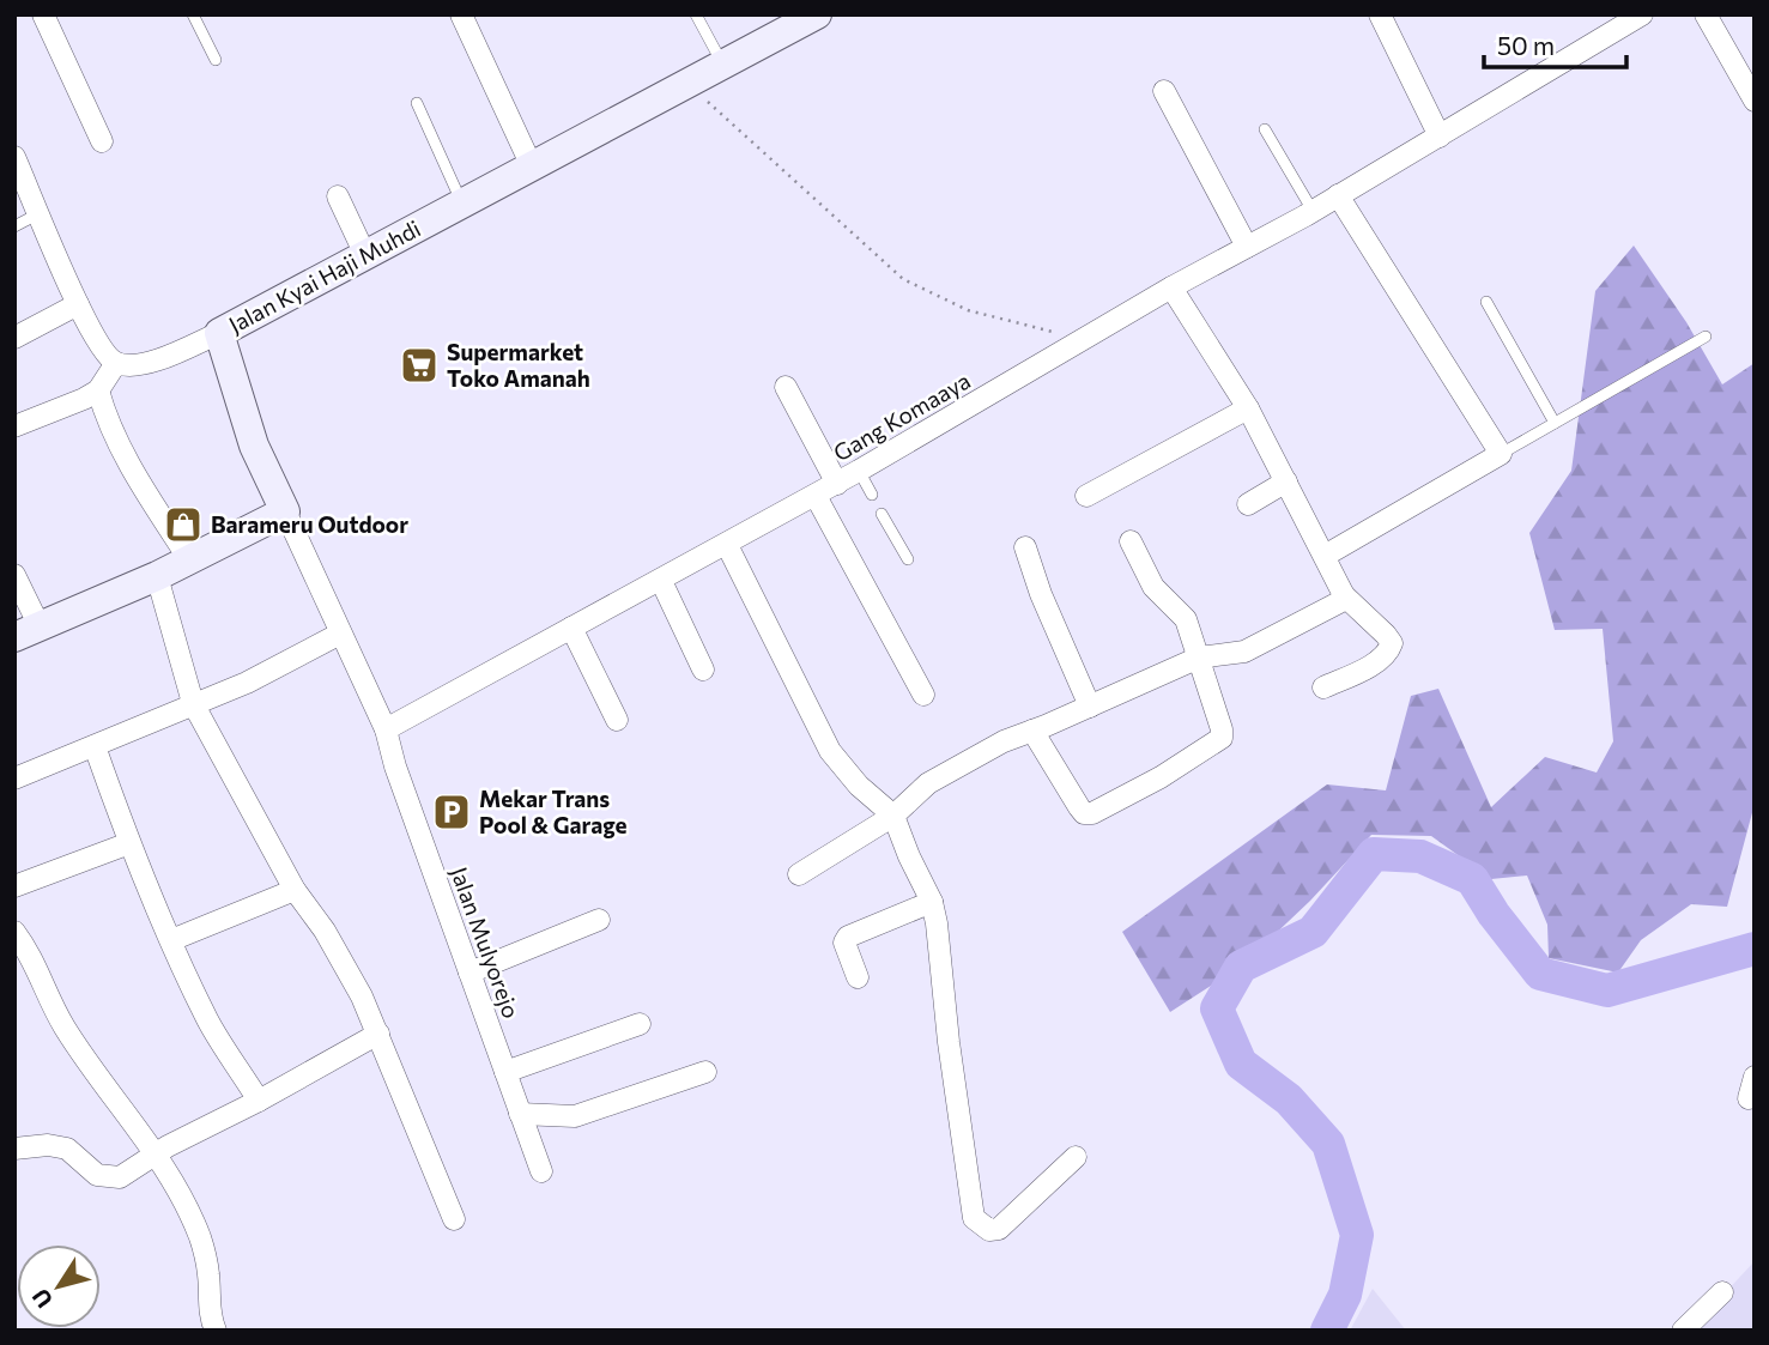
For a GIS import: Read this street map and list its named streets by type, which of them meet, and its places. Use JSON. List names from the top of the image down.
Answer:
{
  "streets": {
    "street": ["Jalan Kyai Haji Muhdi", "Gang Komaaya", "Jalan Mulyorejo"]
  },
  "crossings": [
    ["Gang Komaaya", "Jalan Mulyorejo"]
  ],
  "places": {
    "supermarket": ["Supermarket Toko Amanah"],
    "shop": ["Barameru Outdoor"],
    "parking": ["Mekar Trans Pool & Garage"]
  },
  "scale_bar": "50 m",
  "north": "bottom left"
}
